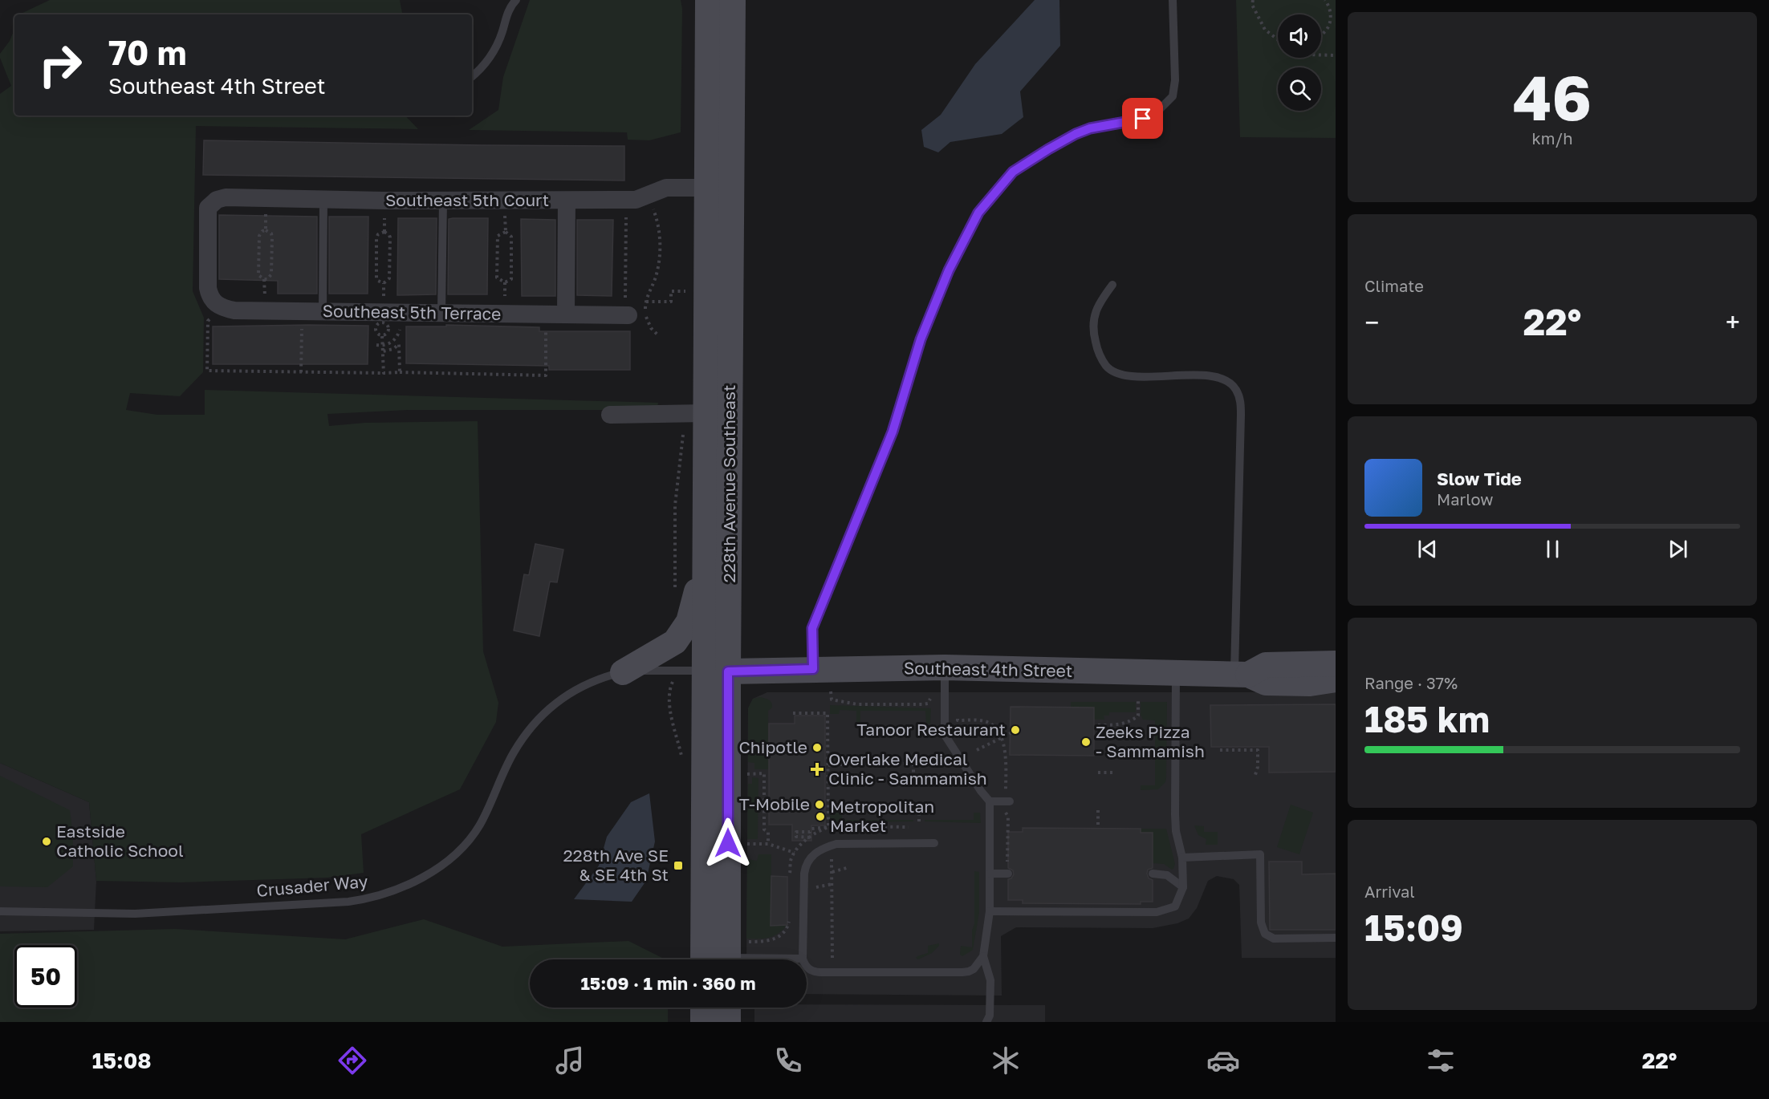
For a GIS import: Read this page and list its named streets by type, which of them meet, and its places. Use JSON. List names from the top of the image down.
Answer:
{
  "streets": {
    "main road": ["228th Avenue Southeast", "Southeast 4th Street"],
    "street": ["Southeast 5th Court", "Southeast 5th Terrace"],
    "lane": ["Crusader Way"]
  },
  "crossings": [
    ["Southeast 5th Court", "Southeast 5th Terrace"],
    ["Southeast 5th Court", "228th Avenue Southeast"],
    ["228th Avenue Southeast", "Southeast 4th Street"],
    ["228th Avenue Southeast", "Crusader Way"],
    ["Southeast 4th Street", "Crusader Way"]
  ],
  "places": {
    "other": [
      "Tanoor Restaurant",
      "Zeeks Pizza - Sammamish",
      "Chipotle",
      "T-Mobile",
      "Metropolitan Market",
      "Eastside Catholic School"
    ],
    "health": ["Overlake Medical Clinic - Sammamish"],
    "transit": ["228th Ave SE & SE 4th St"]
  },
  "page": {
    "tile": [
      ["46", "km/h"],
      "Climate",
      ["Range · 37%", "185 km"],
      ["Arrival", "15:09"]
    ],
    "turn": ["70 m", "Southeast 4th Street"],
    "heat": ["−", "22°", "+"],
    "song": ["Slow Tide", "Marlow"],
    "limit": "50",
    "trip": "15:09 · 1 min · 360 m",
    "tabs": ["15:08", "22°"]
  }
}
